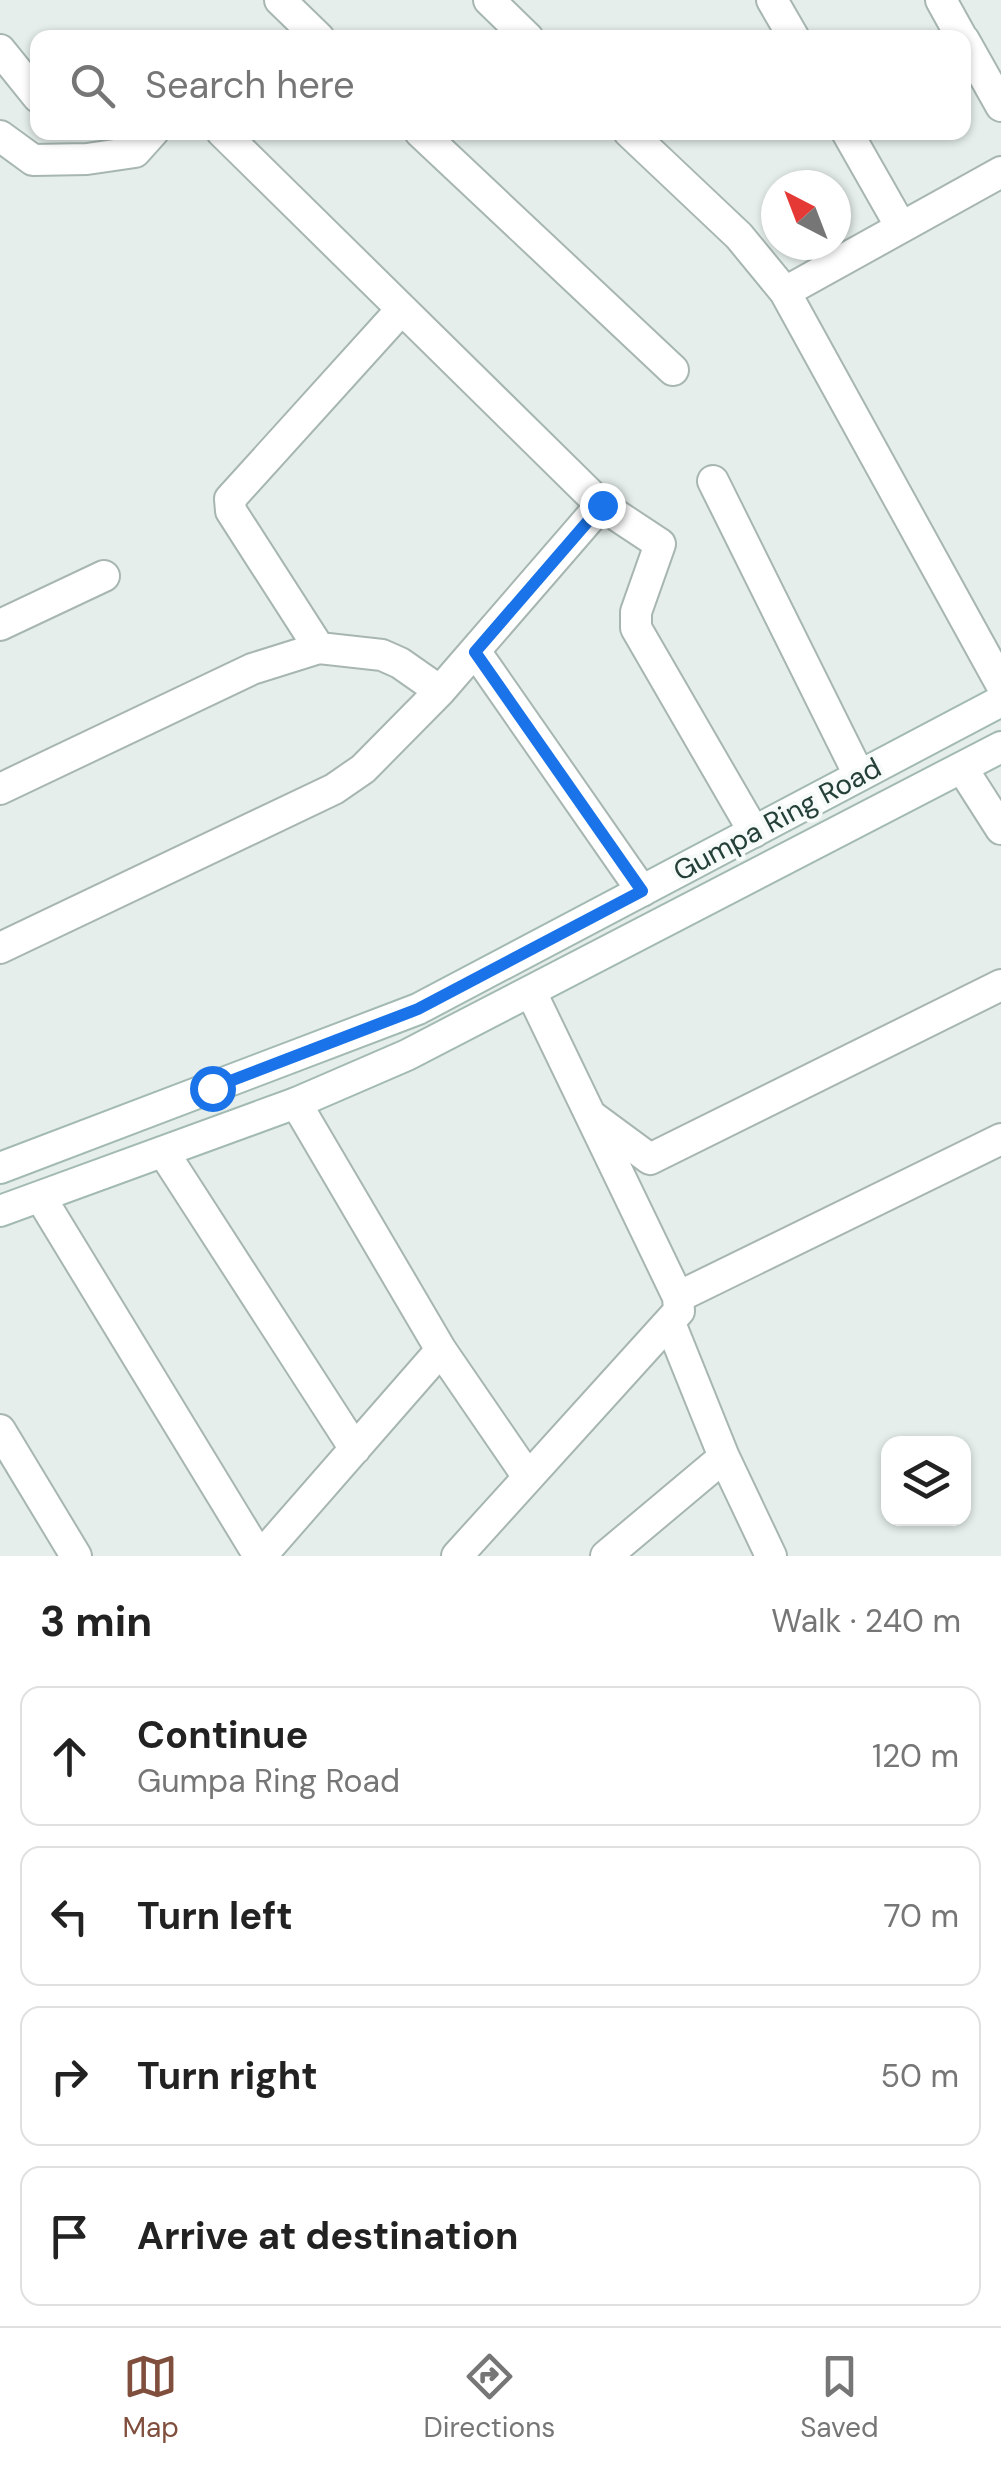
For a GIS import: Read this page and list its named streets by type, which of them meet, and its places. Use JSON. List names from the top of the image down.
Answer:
{
  "streets": {
    "street": ["Gumpa Ring Road"]
  },
  "north": "top left",
  "page": {
    "search": "Search here",
    "heading": ["3 min", "Walk · 240 m"],
    "list": [
      ["Continue", "Gumpa Ring Road", "120 m"],
      ["Turn left", "70 m"],
      ["Turn right", "50 m"],
      "Arrive at destination"
    ],
    "nav": ["Map", "Directions", "Saved"]
  }
}
